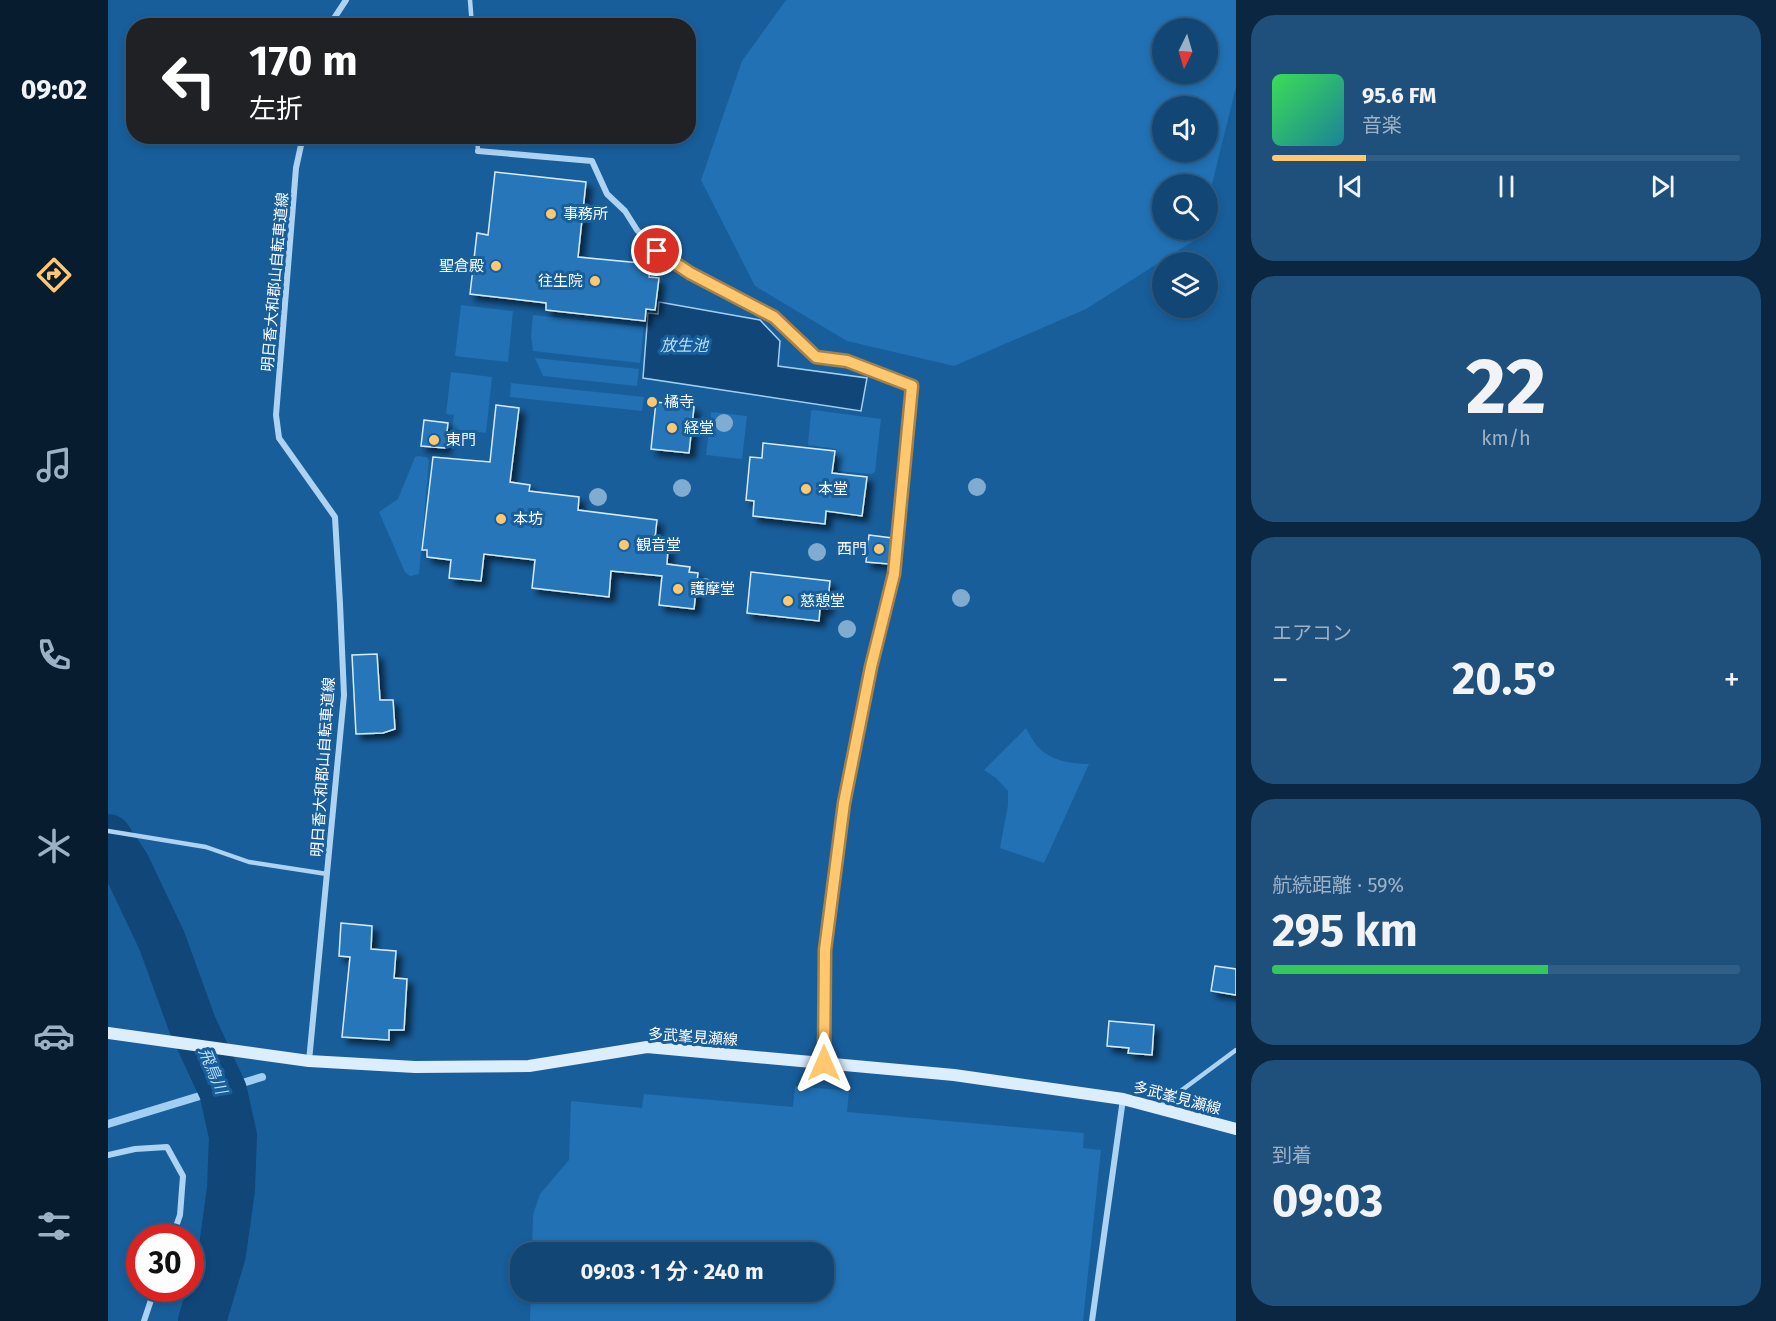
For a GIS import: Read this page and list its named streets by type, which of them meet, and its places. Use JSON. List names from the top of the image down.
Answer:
{
  "streets": {
    "main road": ["多武峯見瀬線"],
    "street": ["明日香大和郡山自転車道線"]
  },
  "crossings": [
    ["明日香大和郡山自転車道線", "多武峯見瀬線"]
  ],
  "water": ["放生池", "飛鳥川"],
  "places": [
    "事務所",
    "聖倉殿",
    "往生院",
    "橘寺",
    "経堂",
    "東門",
    "本堂",
    "本坊",
    "観音堂",
    "西門",
    "護摩堂",
    "慈憩堂"
  ],
  "north": "bottom",
  "page": {
    "tabs": "09:02",
    "turn": ["170 m", "左折"],
    "song": ["95.6 FM", "音楽"],
    "tile": [
      ["22", "km/h"],
      "エアコン",
      ["航続距離 · 59%", "295 km"],
      ["到着", "09:03"]
    ],
    "heat": ["−", "20.5°", "+"],
    "limit": "30",
    "trip": "09:03 · 1 分 · 240 m"
  }
}
